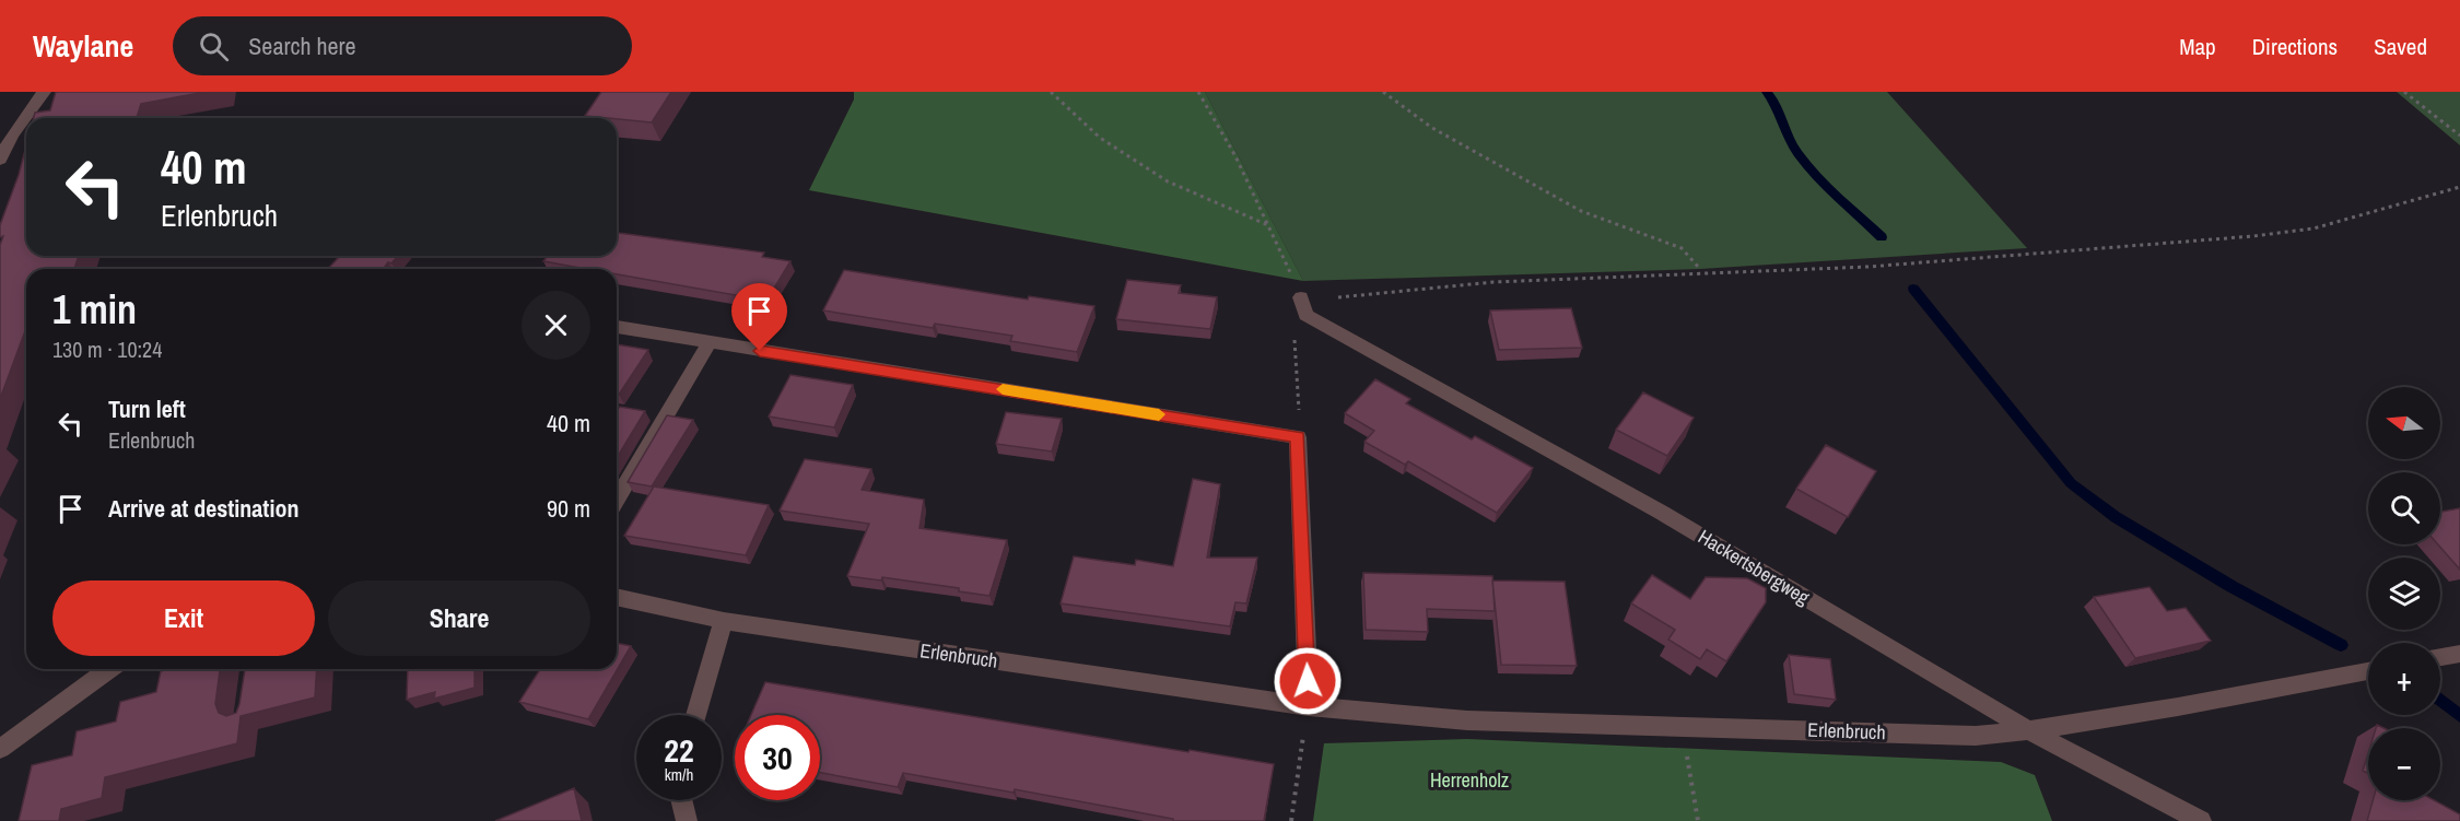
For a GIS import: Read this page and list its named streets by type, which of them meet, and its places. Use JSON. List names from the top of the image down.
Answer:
{
  "streets": {
    "street": ["Hackertsbergweg", "Erlenbruch"]
  },
  "crossings": [
    ["Hackertsbergweg", "Erlenbruch"]
  ],
  "parks": ["Herrenholz"],
  "north": "left",
  "page": {
    "header": "Waylane",
    "search": "Search here",
    "nav": ["Map", "Directions", "Saved"],
    "turn": ["40 m", "Erlenbruch"],
    "heading": ["1 min", "130 m · 10:24"],
    "list": [
      {
        "name": "Turn left",
        "note": "Erlenbruch",
        "value": "40 m"
      },
      {
        "name": "Arrive at destination",
        "value": "90 m"
      }
    ],
    "map_buttons": ["+", "−"],
    "buttons": ["Exit", "Share"],
    "speed": "22 km/h",
    "limit": "30"
  }
}
